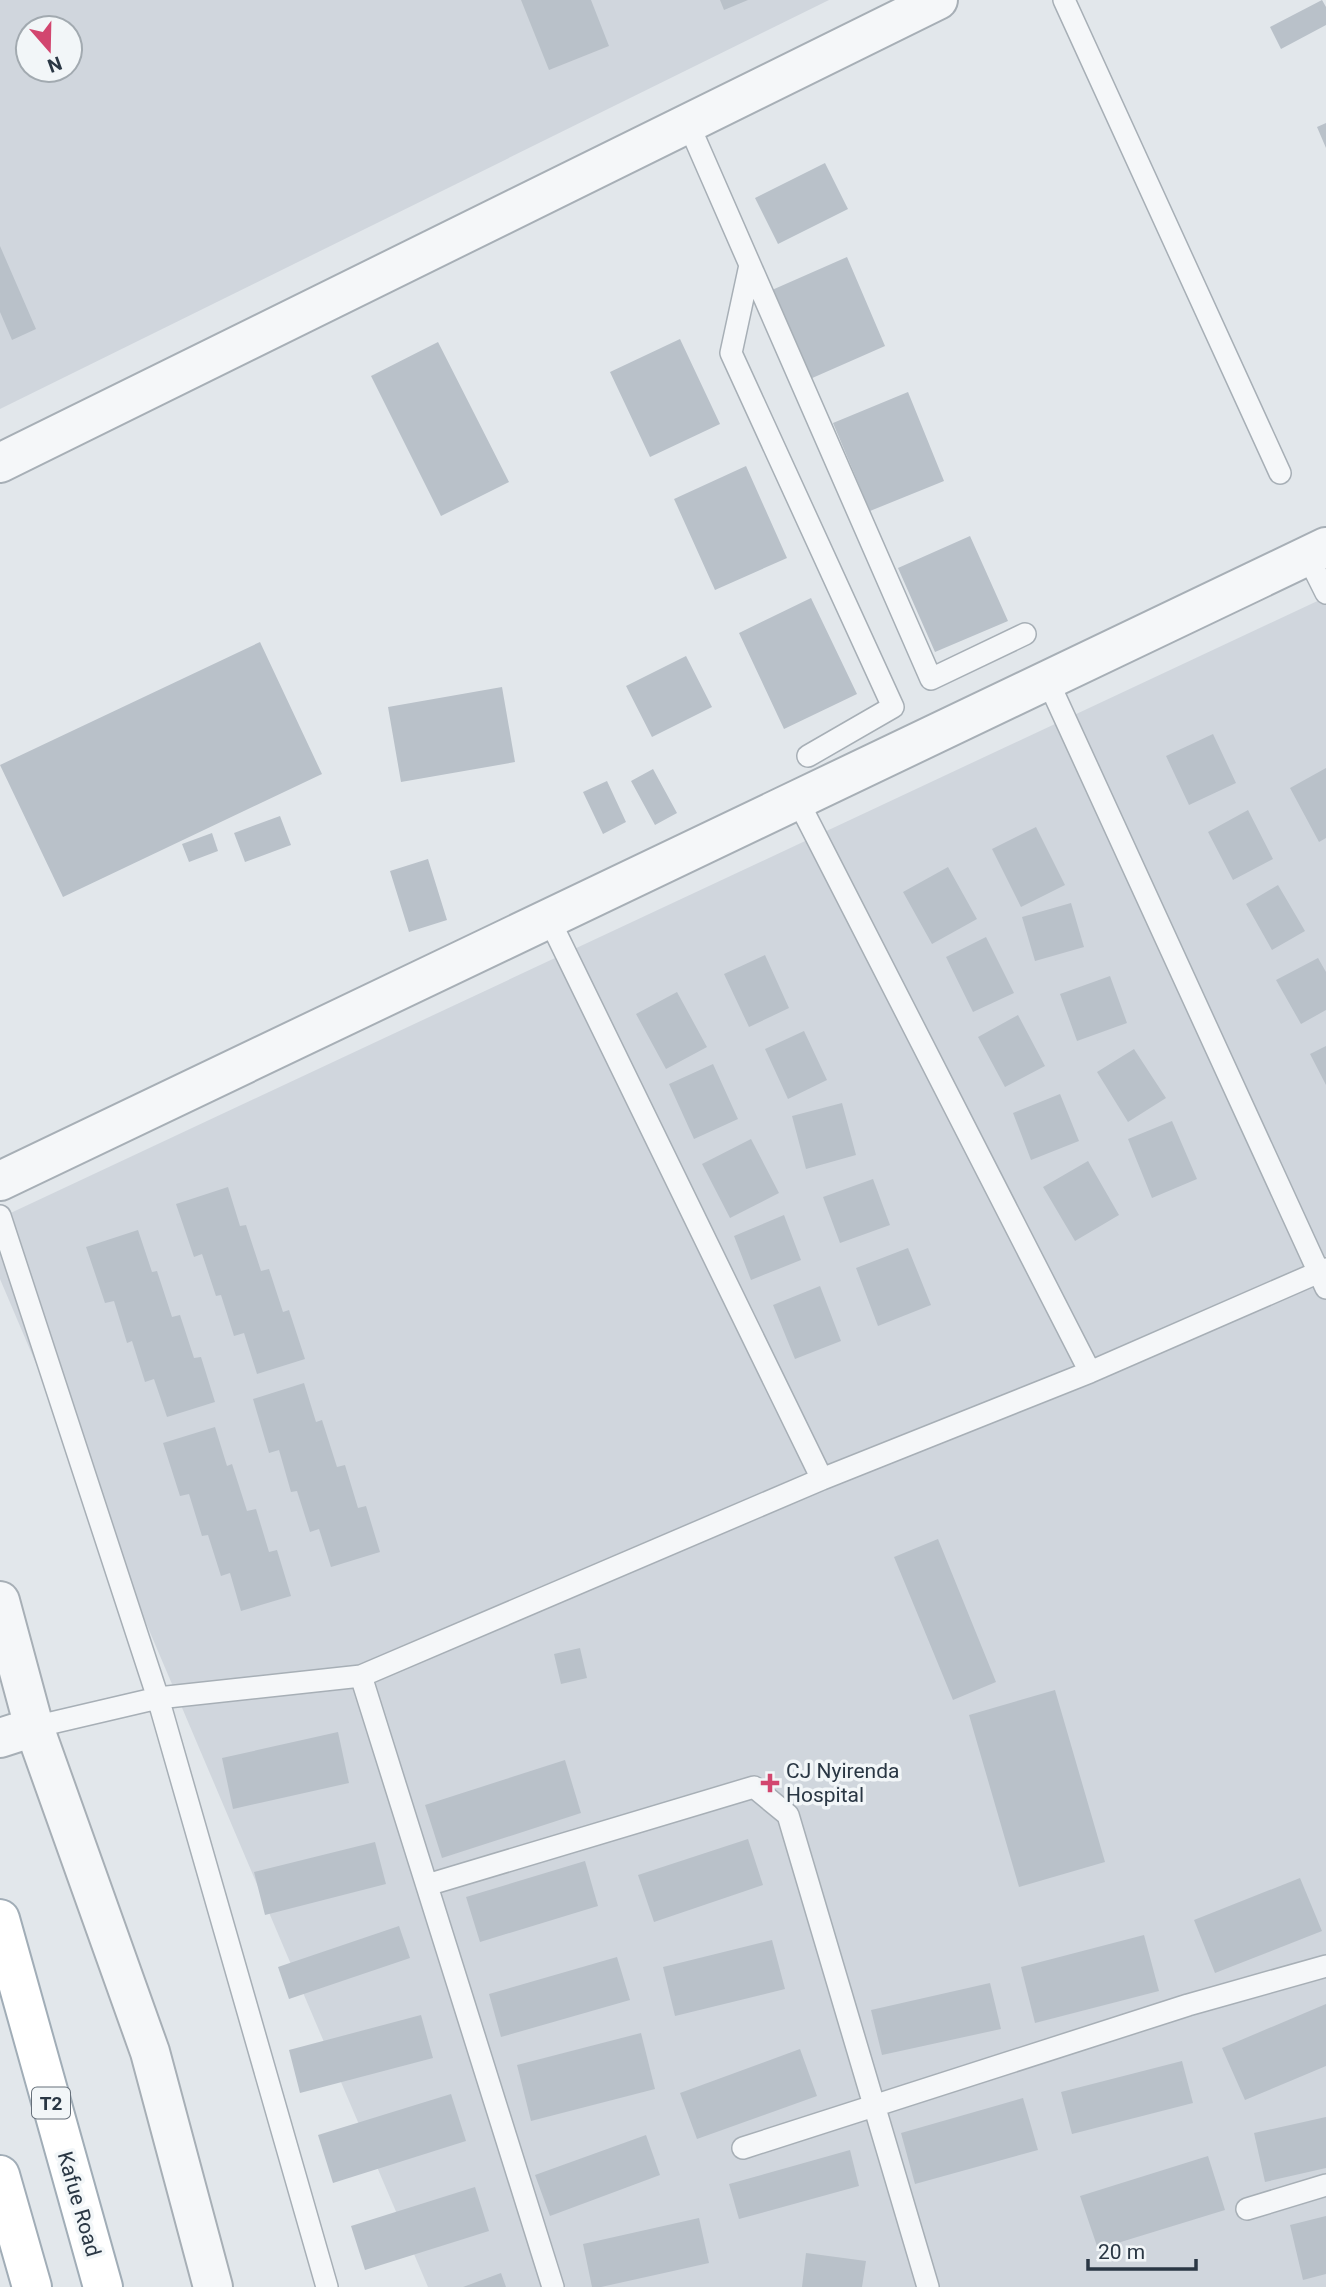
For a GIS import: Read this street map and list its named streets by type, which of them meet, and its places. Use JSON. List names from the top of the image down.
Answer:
{
  "streets": {
    "main road": ["T2", "Kafue Road"]
  },
  "places": {
    "health": ["CJ Nyirenda Hospital"]
  },
  "scale_bar": "20 m",
  "north": "bottom"
}
